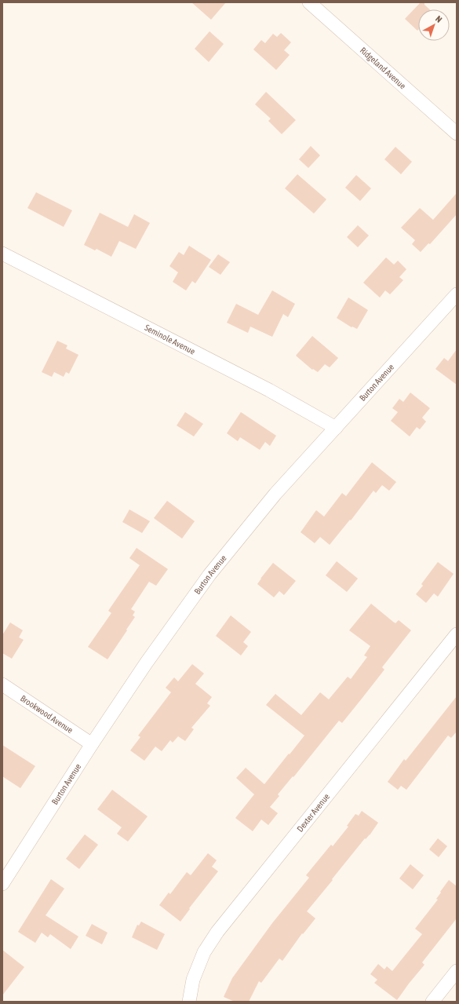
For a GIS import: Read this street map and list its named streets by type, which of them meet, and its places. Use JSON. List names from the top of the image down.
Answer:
{
  "streets": {
    "street": [
      "Ridgeland Avenue",
      "Seminole Avenue",
      "Burton Avenue",
      "Brookwood Avenue",
      "Dexter Avenue"
    ]
  },
  "crossings": [
    ["Seminole Avenue", "Burton Avenue"],
    ["Burton Avenue", "Brookwood Avenue"]
  ],
  "north": "top right"
}
